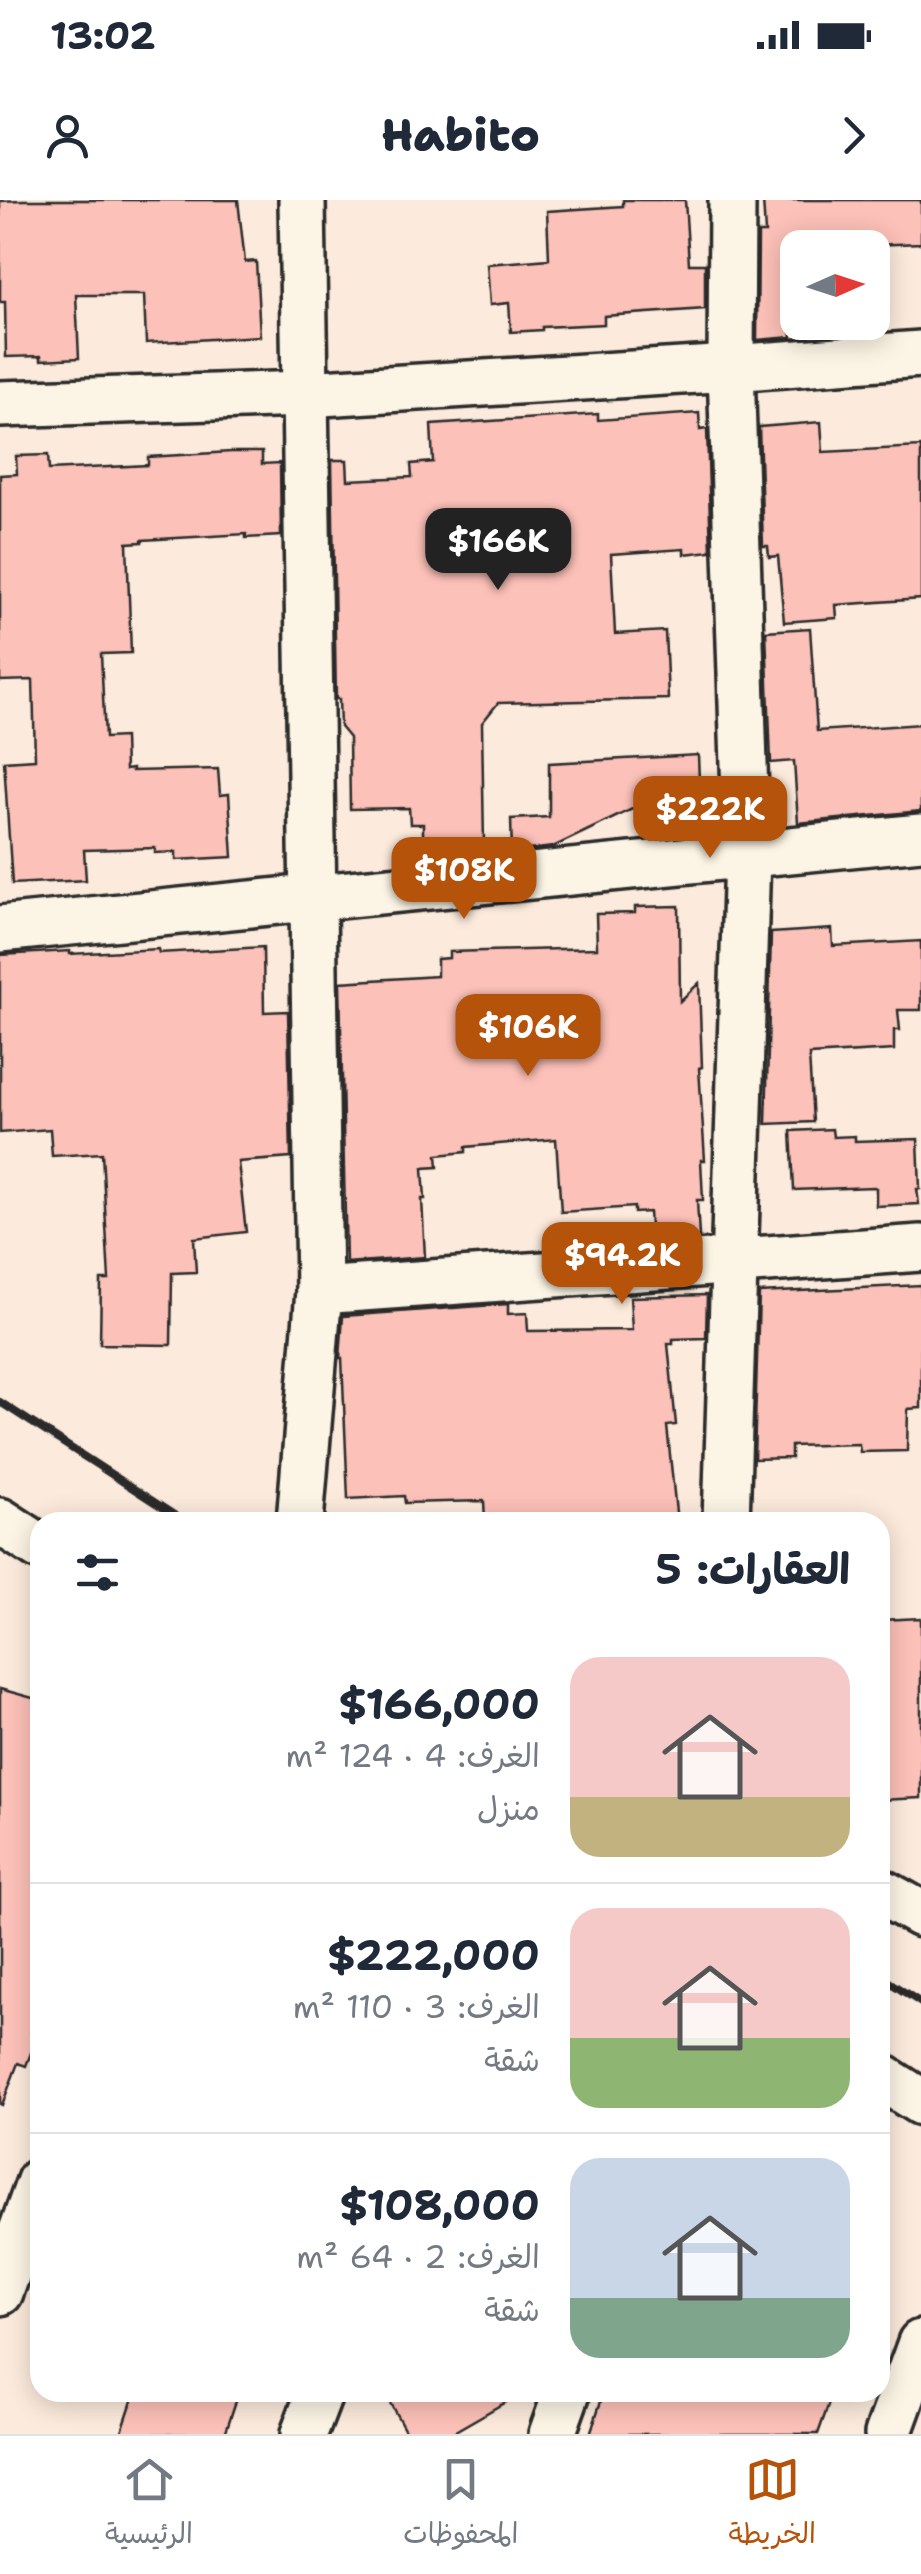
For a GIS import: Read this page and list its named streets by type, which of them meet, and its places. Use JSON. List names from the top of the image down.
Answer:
{
  "north": "right",
  "page": {
    "status": "13:02",
    "header": "Habito",
    "price": [
      "$166K",
      "$222K",
      "$108K",
      "$106K",
      "$94.2K"
    ],
    "heading": "العقارات: 5",
    "list": [
      {
        "name": "$166,000",
        "note": "الغرف: 4 · 124 m² · منزل"
      },
      {
        "name": "$222,000",
        "note": "الغرف: 3 · 110 m² · شقة"
      },
      {
        "name": "$108,000",
        "note": "الغرف: 2 · 64 m² · شقة"
      }
    ],
    "tabs": ["الخريطة", "المحفوظات", "الرئيسية"]
  }
}
